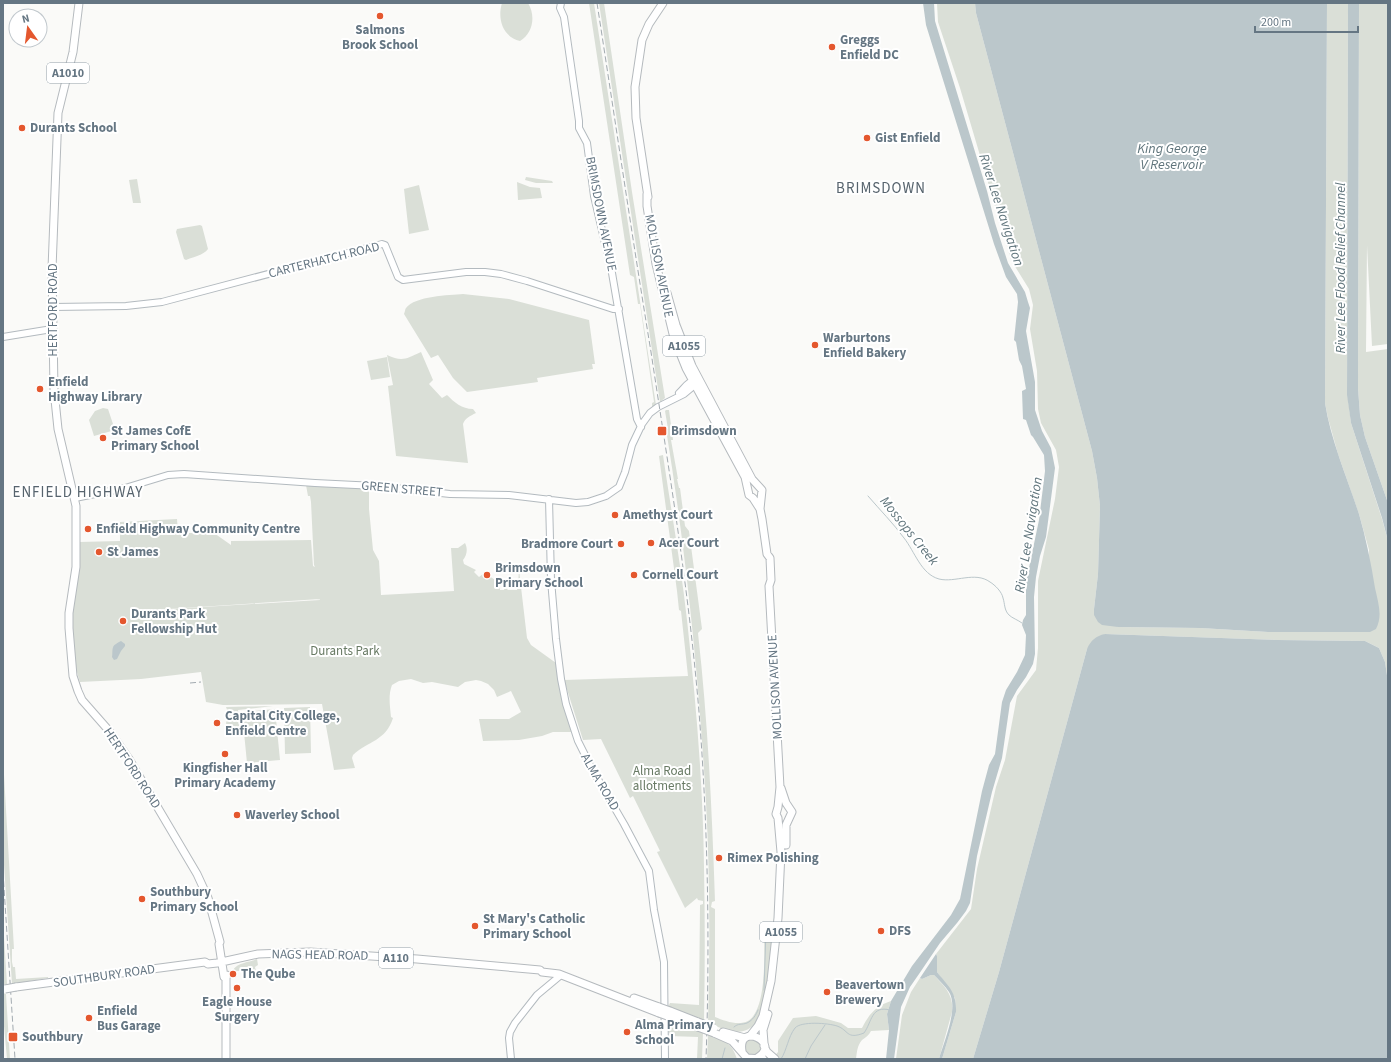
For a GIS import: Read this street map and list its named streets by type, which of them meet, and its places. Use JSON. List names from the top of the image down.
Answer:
{
  "streets": {
    "main road": [
      "A1010",
      "MOLLISON AVENUE",
      "HERTFORD ROAD",
      "A1055",
      "NAGS HEAD ROAD",
      "A110",
      "SOUTHBURY ROAD"
    ],
    "street": [
      "BRIMSDOWN AVENUE",
      "CARTERHATCH ROAD",
      "GREEN STREET",
      "ALMA ROAD"
    ]
  },
  "crossings": [
    ["A1010", "HERTFORD ROAD"],
    ["A1010", "NAGS HEAD ROAD"],
    ["A1010", "SOUTHBURY ROAD"],
    ["BRIMSDOWN AVENUE", "CARTERHATCH ROAD"],
    ["BRIMSDOWN AVENUE", "GREEN STREET"],
    ["CARTERHATCH ROAD", "HERTFORD ROAD"],
    ["MOLLISON AVENUE", "GREEN STREET"],
    ["MOLLISON AVENUE", "A110"],
    ["HERTFORD ROAD", "GREEN STREET"],
    ["HERTFORD ROAD", "NAGS HEAD ROAD"],
    ["HERTFORD ROAD", "SOUTHBURY ROAD"],
    ["GREEN STREET", "ALMA ROAD"],
    ["NAGS HEAD ROAD", "A110"],
    ["NAGS HEAD ROAD", "SOUTHBURY ROAD"]
  ],
  "districts": ["BRIMSDOWN", "ENFIELD HIGHWAY"],
  "water": [
    "King George V Reservoir",
    "River Lee Navigation",
    "River Lee Flood Relief Channel",
    "Mossops Creek"
  ],
  "parks": ["Durants Park", "Alma Road allotments"],
  "places": {
    "other": [
      "Salmons Brook School",
      "Greggs Enfield DC",
      "Durants School",
      "Gist Enfield",
      "Warburtons Enfield Bakery",
      "Enfield Highway Library",
      "St James CofE Primary School",
      "Amethyst Court",
      "Enfield Highway Community Centre",
      "Acer Court",
      "Bradmore Court",
      "St James",
      "Brimsdown Primary School",
      "Cornell Court",
      "Durants Park Fellowship Hut",
      "Capital City College, Enfield Centre",
      "Kingfisher Hall Primary Academy",
      "Waverley School",
      "Rimex Polishing",
      "Southbury Primary School",
      "St Mary's Catholic Primary School",
      "DFS",
      "The Qube",
      "Eagle House Surgery",
      "Beavertown Brewery",
      "Enfield Bus Garage",
      "Alma Primary School"
    ],
    "transit": ["Brimsdown", "Southbury"]
  },
  "scale_bar": "200 m",
  "north": "top"
}
